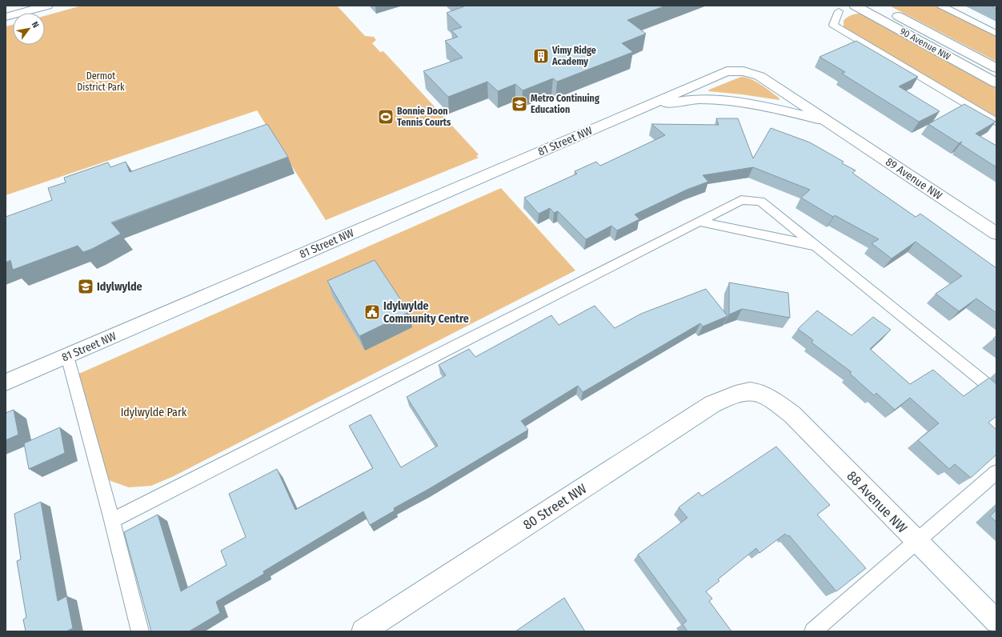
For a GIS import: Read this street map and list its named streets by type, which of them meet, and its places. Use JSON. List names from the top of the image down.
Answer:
{
  "streets": {
    "street": [
      "90 Avenue NW",
      "81 Street NW",
      "89 Avenue NW",
      "88 Avenue NW",
      "80 Street NW"
    ]
  },
  "crossings": [
    ["81 Street NW", "89 Avenue NW"],
    ["88 Avenue NW", "80 Street NW"]
  ],
  "parks": ["Dermot District Park", "Idylwylde Park"],
  "places": {
    "building": ["Vimy Ridge Academy"],
    "school or university": ["Metro Continuing Education", "Idylwylde"],
    "sports": ["Bonnie Doon Tennis Courts"],
    "public building": ["Idylwylde Community Centre"]
  },
  "north": "top right"
}
